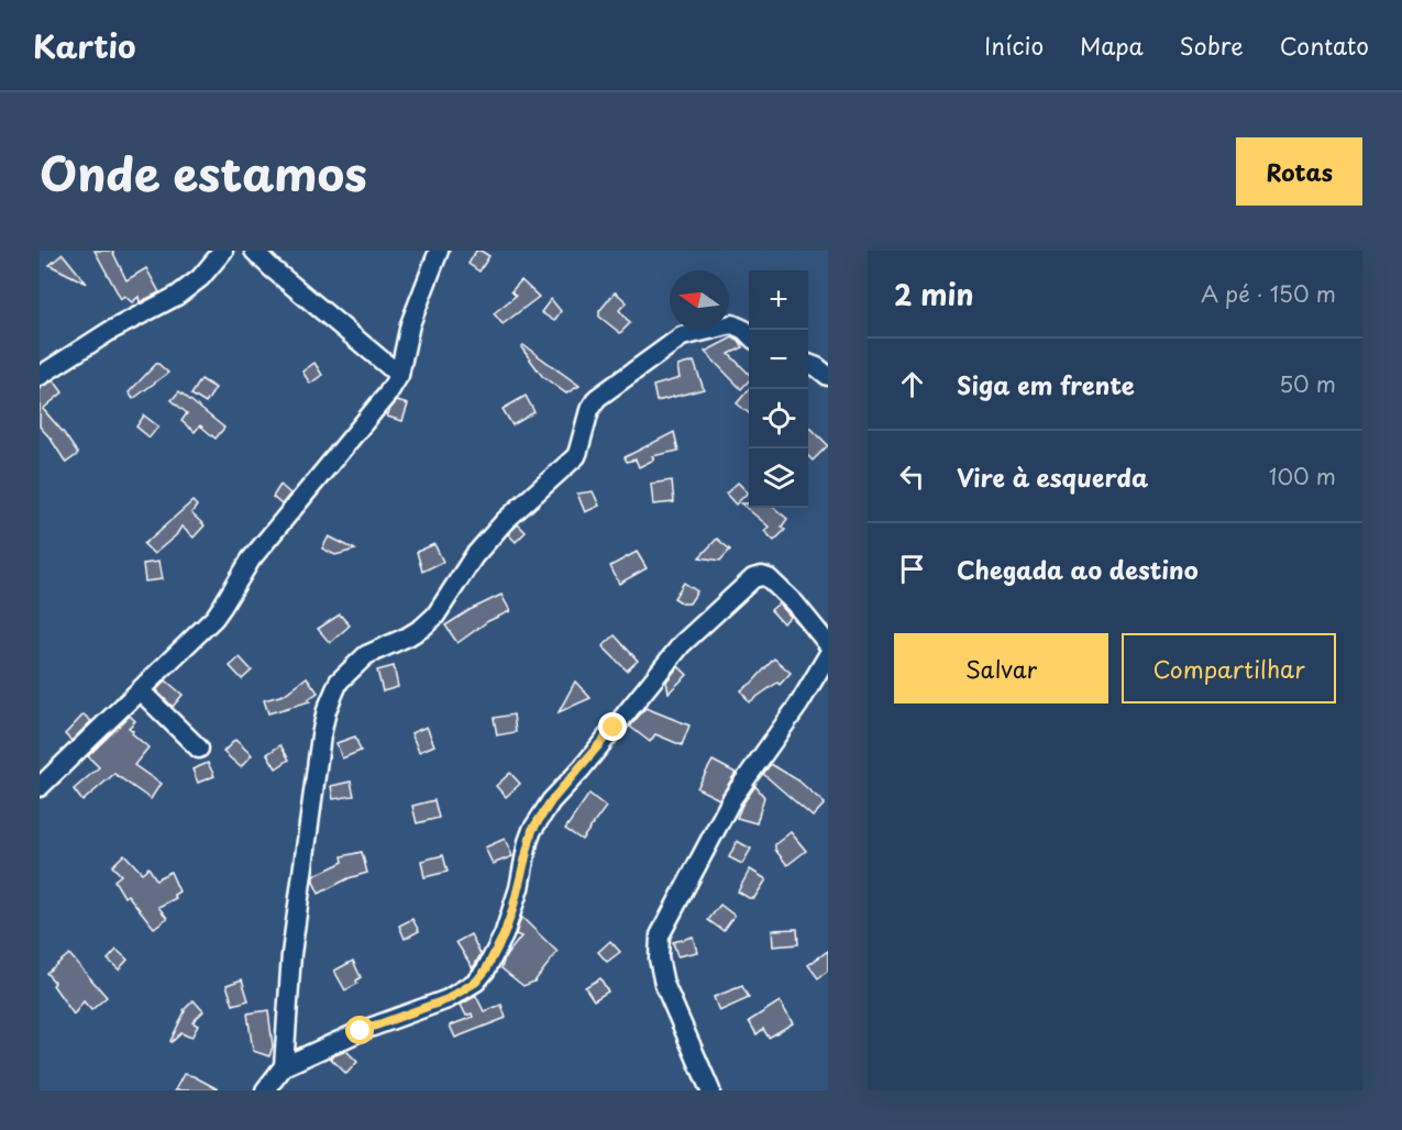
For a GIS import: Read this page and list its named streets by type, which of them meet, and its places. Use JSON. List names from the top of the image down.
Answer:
{
  "north": "left",
  "page": {
    "header": "Kartio",
    "nav": [
      "Início",
      "Mapa",
      "Sobre",
      "Contato"
    ],
    "title": "Onde estamos",
    "buttons": [
      "Rotas",
      ["Salvar", "Compartilhar"]
    ],
    "heading": ["2 min", "A pé · 150 m"],
    "map_buttons": ["+", "−"],
    "list": [
      ["Siga em frente", "50 m"],
      ["Vire à esquerda", "100 m"],
      "Chegada ao destino"
    ]
  }
}
